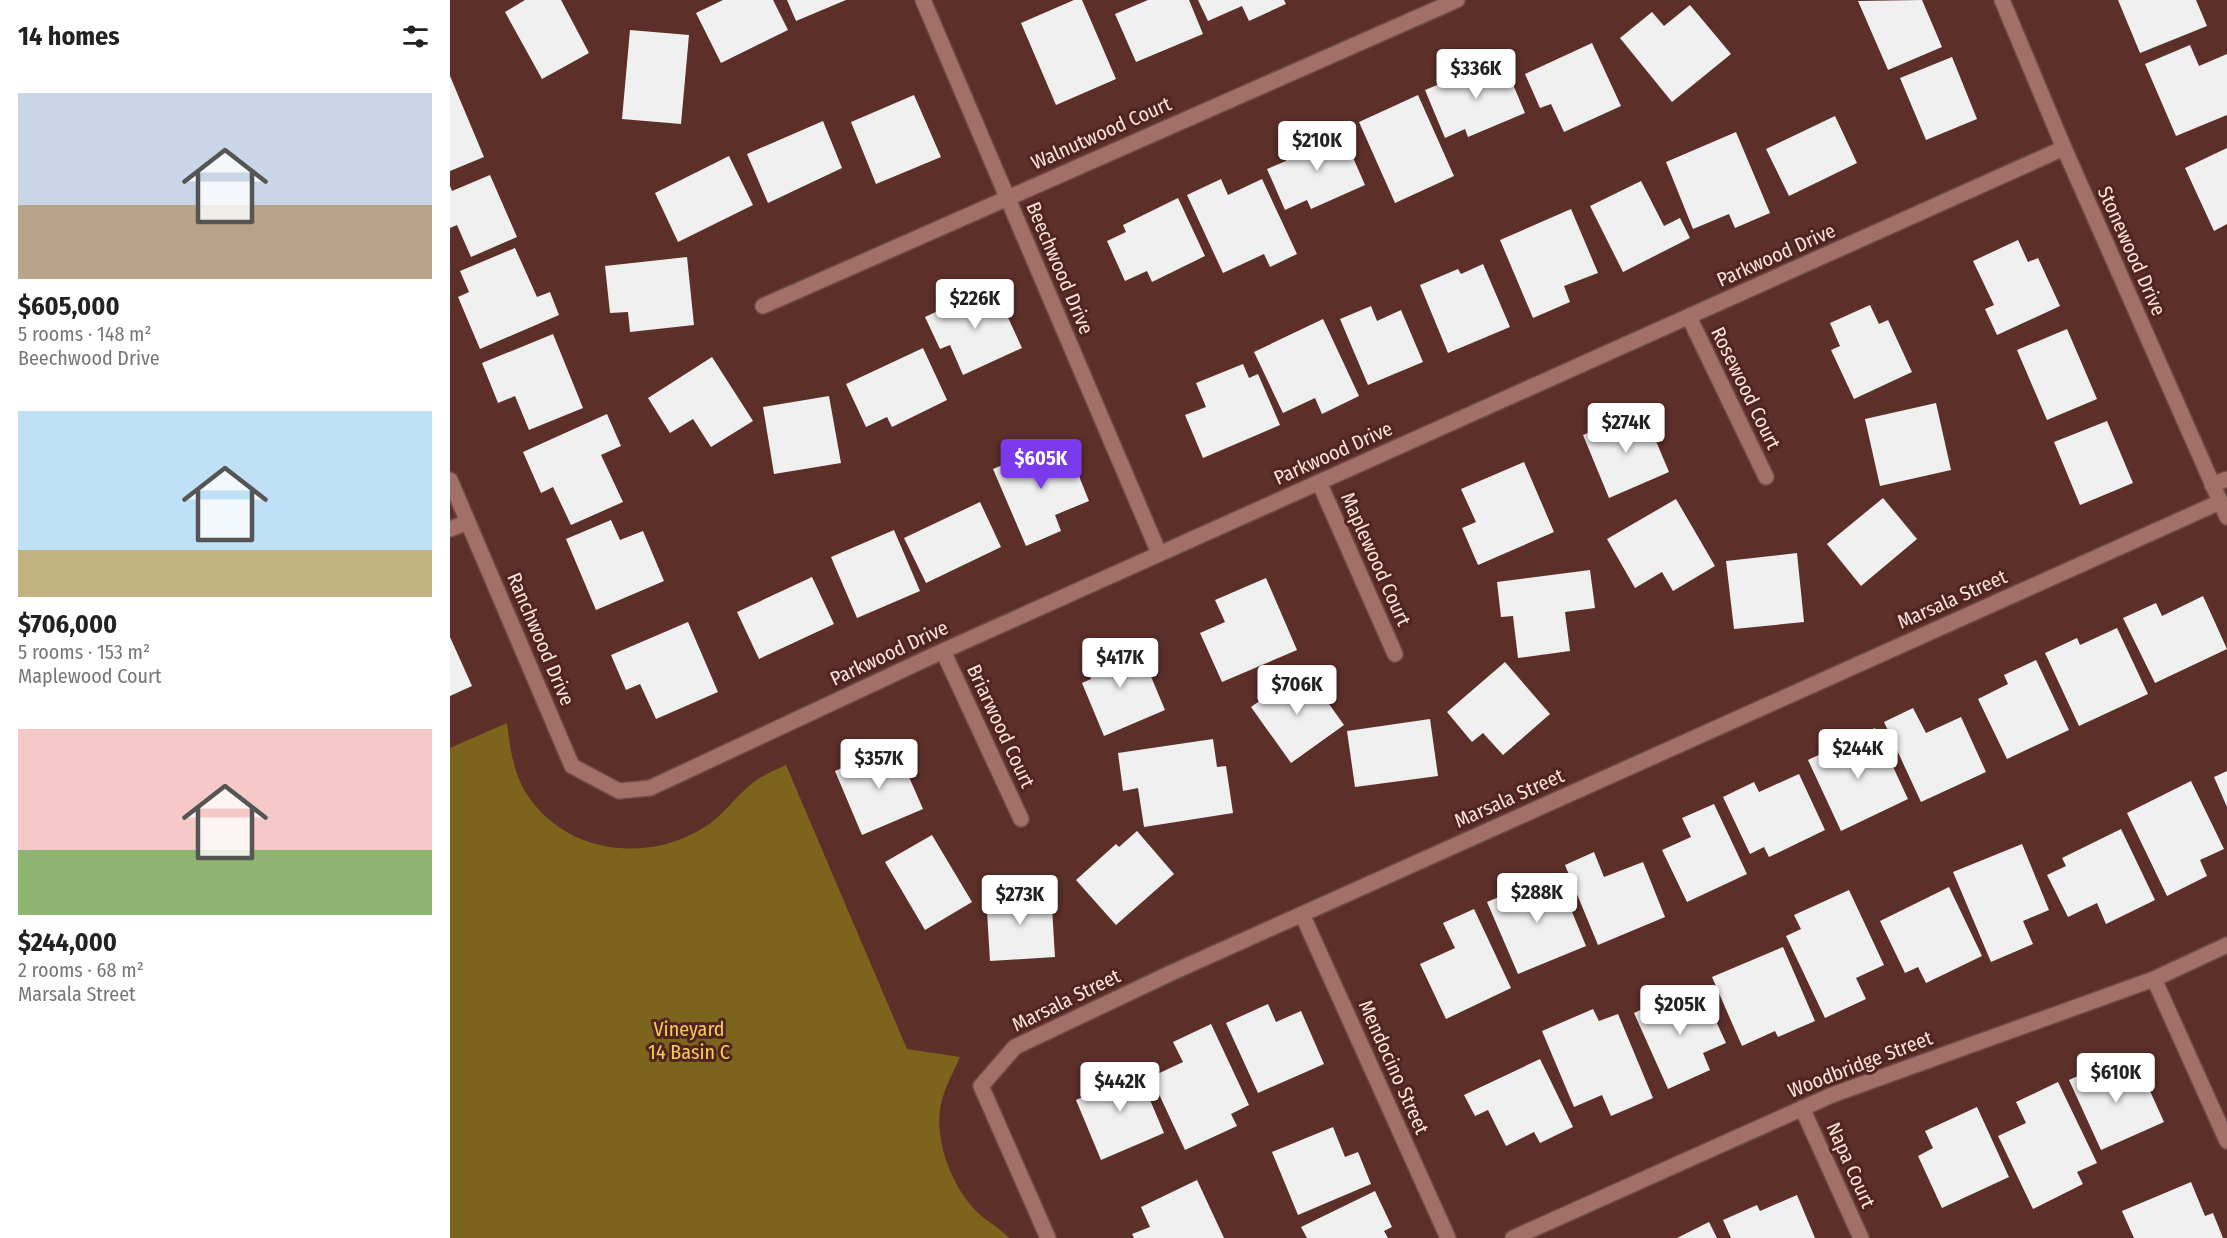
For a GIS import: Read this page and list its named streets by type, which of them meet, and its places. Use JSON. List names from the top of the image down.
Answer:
{
  "streets": {
    "street": [
      "Walnutwood Court",
      "Stonewood Drive",
      "Parkwood Drive",
      "Beechwood Drive",
      "Rosewood Court",
      "Maplewood Court",
      "Marsala Street",
      "Ranchwood Drive",
      "Briarwood Court",
      "Woodbridge Street",
      "Mendocino Street",
      "Napa Court"
    ]
  },
  "crossings": [
    ["Walnutwood Court", "Beechwood Drive"],
    ["Stonewood Drive", "Parkwood Drive"],
    ["Stonewood Drive", "Marsala Street"],
    ["Parkwood Drive", "Beechwood Drive"],
    ["Parkwood Drive", "Rosewood Court"],
    ["Parkwood Drive", "Maplewood Court"],
    ["Parkwood Drive", "Ranchwood Drive"],
    ["Parkwood Drive", "Briarwood Court"],
    ["Marsala Street", "Mendocino Street"],
    ["Woodbridge Street", "Napa Court"]
  ],
  "parks": ["Vineyard 14 Basin C"],
  "page": {
    "heading": "14 homes",
    "price": [
      "$336K",
      "$210K",
      "$226K",
      "$274K",
      "$605K",
      "$417K",
      "$706K",
      "$244K",
      "$357K",
      "$288K",
      "$273K",
      "$205K",
      "$610K",
      "$442K"
    ],
    "list": [
      {
        "name": "$605,000",
        "note": "5 rooms · 148 m² · Beechwood Drive"
      },
      {
        "name": "$706,000",
        "note": "5 rooms · 153 m² · Maplewood Court"
      },
      {
        "name": "$244,000",
        "note": "2 rooms · 68 m² · Marsala Street"
      }
    ]
  }
}
